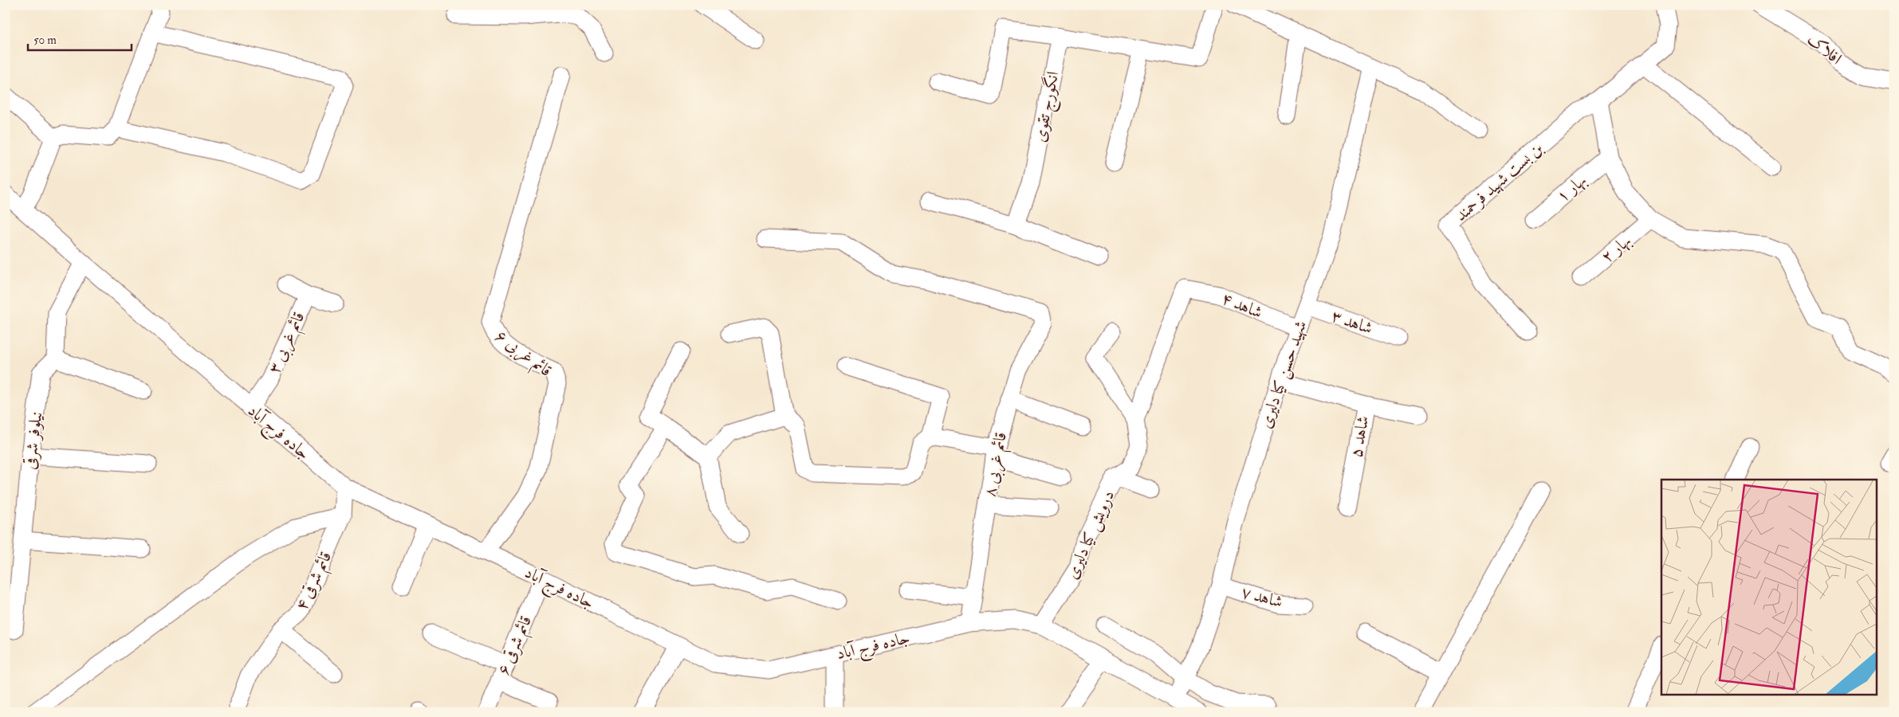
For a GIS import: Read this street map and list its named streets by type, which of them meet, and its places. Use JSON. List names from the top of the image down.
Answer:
{
  "streets": {
    "street": [
      "افلاک",
      "انگورج تقوی",
      "بن بست شهید فرحمند",
      "بهار ۱",
      "بهار ۲",
      "شاهد ۴",
      "شاهد ۳",
      "قائم غربی ۳",
      "قائم غربی ۶",
      "شهید حسن کیا دلیری",
      "جاده فرج آباد",
      "شاهد ۵",
      "نیلوفر شرقی",
      "قائم غربی ۸",
      "درویش کیا دلیری",
      "قائم شرقی ۴",
      "شاهد ۷",
      "قائم شرقی ۶"
    ]
  },
  "crossings": [
    ["شاهد ۴", "شهید حسن کیا دلیری"],
    ["شاهد ۴", "درویش کیا دلیری"],
    ["شاهد ۳", "شهید حسن کیا دلیری"],
    ["قائم غربی ۳", "جاده فرج آباد"],
    ["قائم غربی ۶", "جاده فرج آباد"],
    ["شهید حسن کیا دلیری", "جاده فرج آباد"],
    ["شهید حسن کیا دلیری", "شاهد ۵"],
    ["شهید حسن کیا دلیری", "شاهد ۷"],
    ["جاده فرج آباد", "قائم غربی ۸"],
    ["جاده فرج آباد", "درویش کیا دلیری"],
    ["جاده فرج آباد", "قائم شرقی ۴"],
    ["جاده فرج آباد", "قائم شرقی ۶"]
  ],
  "scale_bar": "50 m"
}
